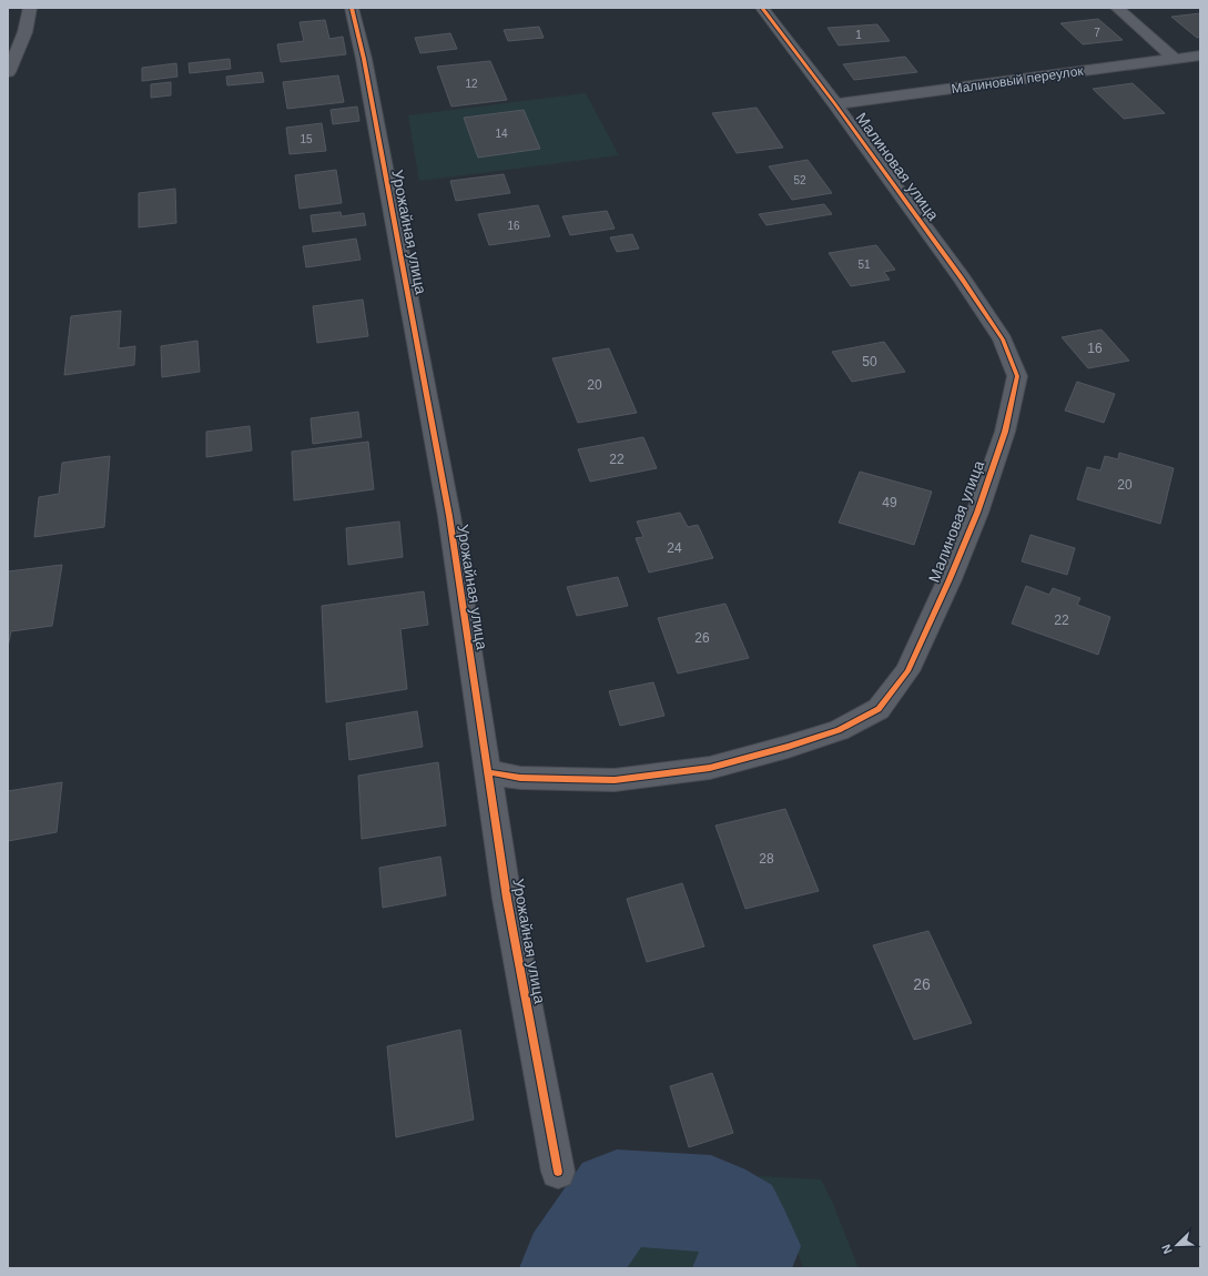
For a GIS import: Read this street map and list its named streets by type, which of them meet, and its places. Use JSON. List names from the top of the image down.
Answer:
{
  "streets": {
    "street": ["Малиновый переулок", "Малиновая улица", "Урожайная улица"]
  },
  "crossings": [
    ["Малиновый переулок", "Малиновая улица"],
    ["Малиновая улица", "Урожайная улица"]
  ],
  "house_numbers": [
    "7",
    "1",
    "12",
    "14",
    "15",
    "52",
    "16",
    "51",
    "16",
    "50",
    "20",
    "22",
    "20",
    "49",
    "24",
    "22",
    "26",
    "28",
    "26"
  ],
  "north": "bottom left"
}
